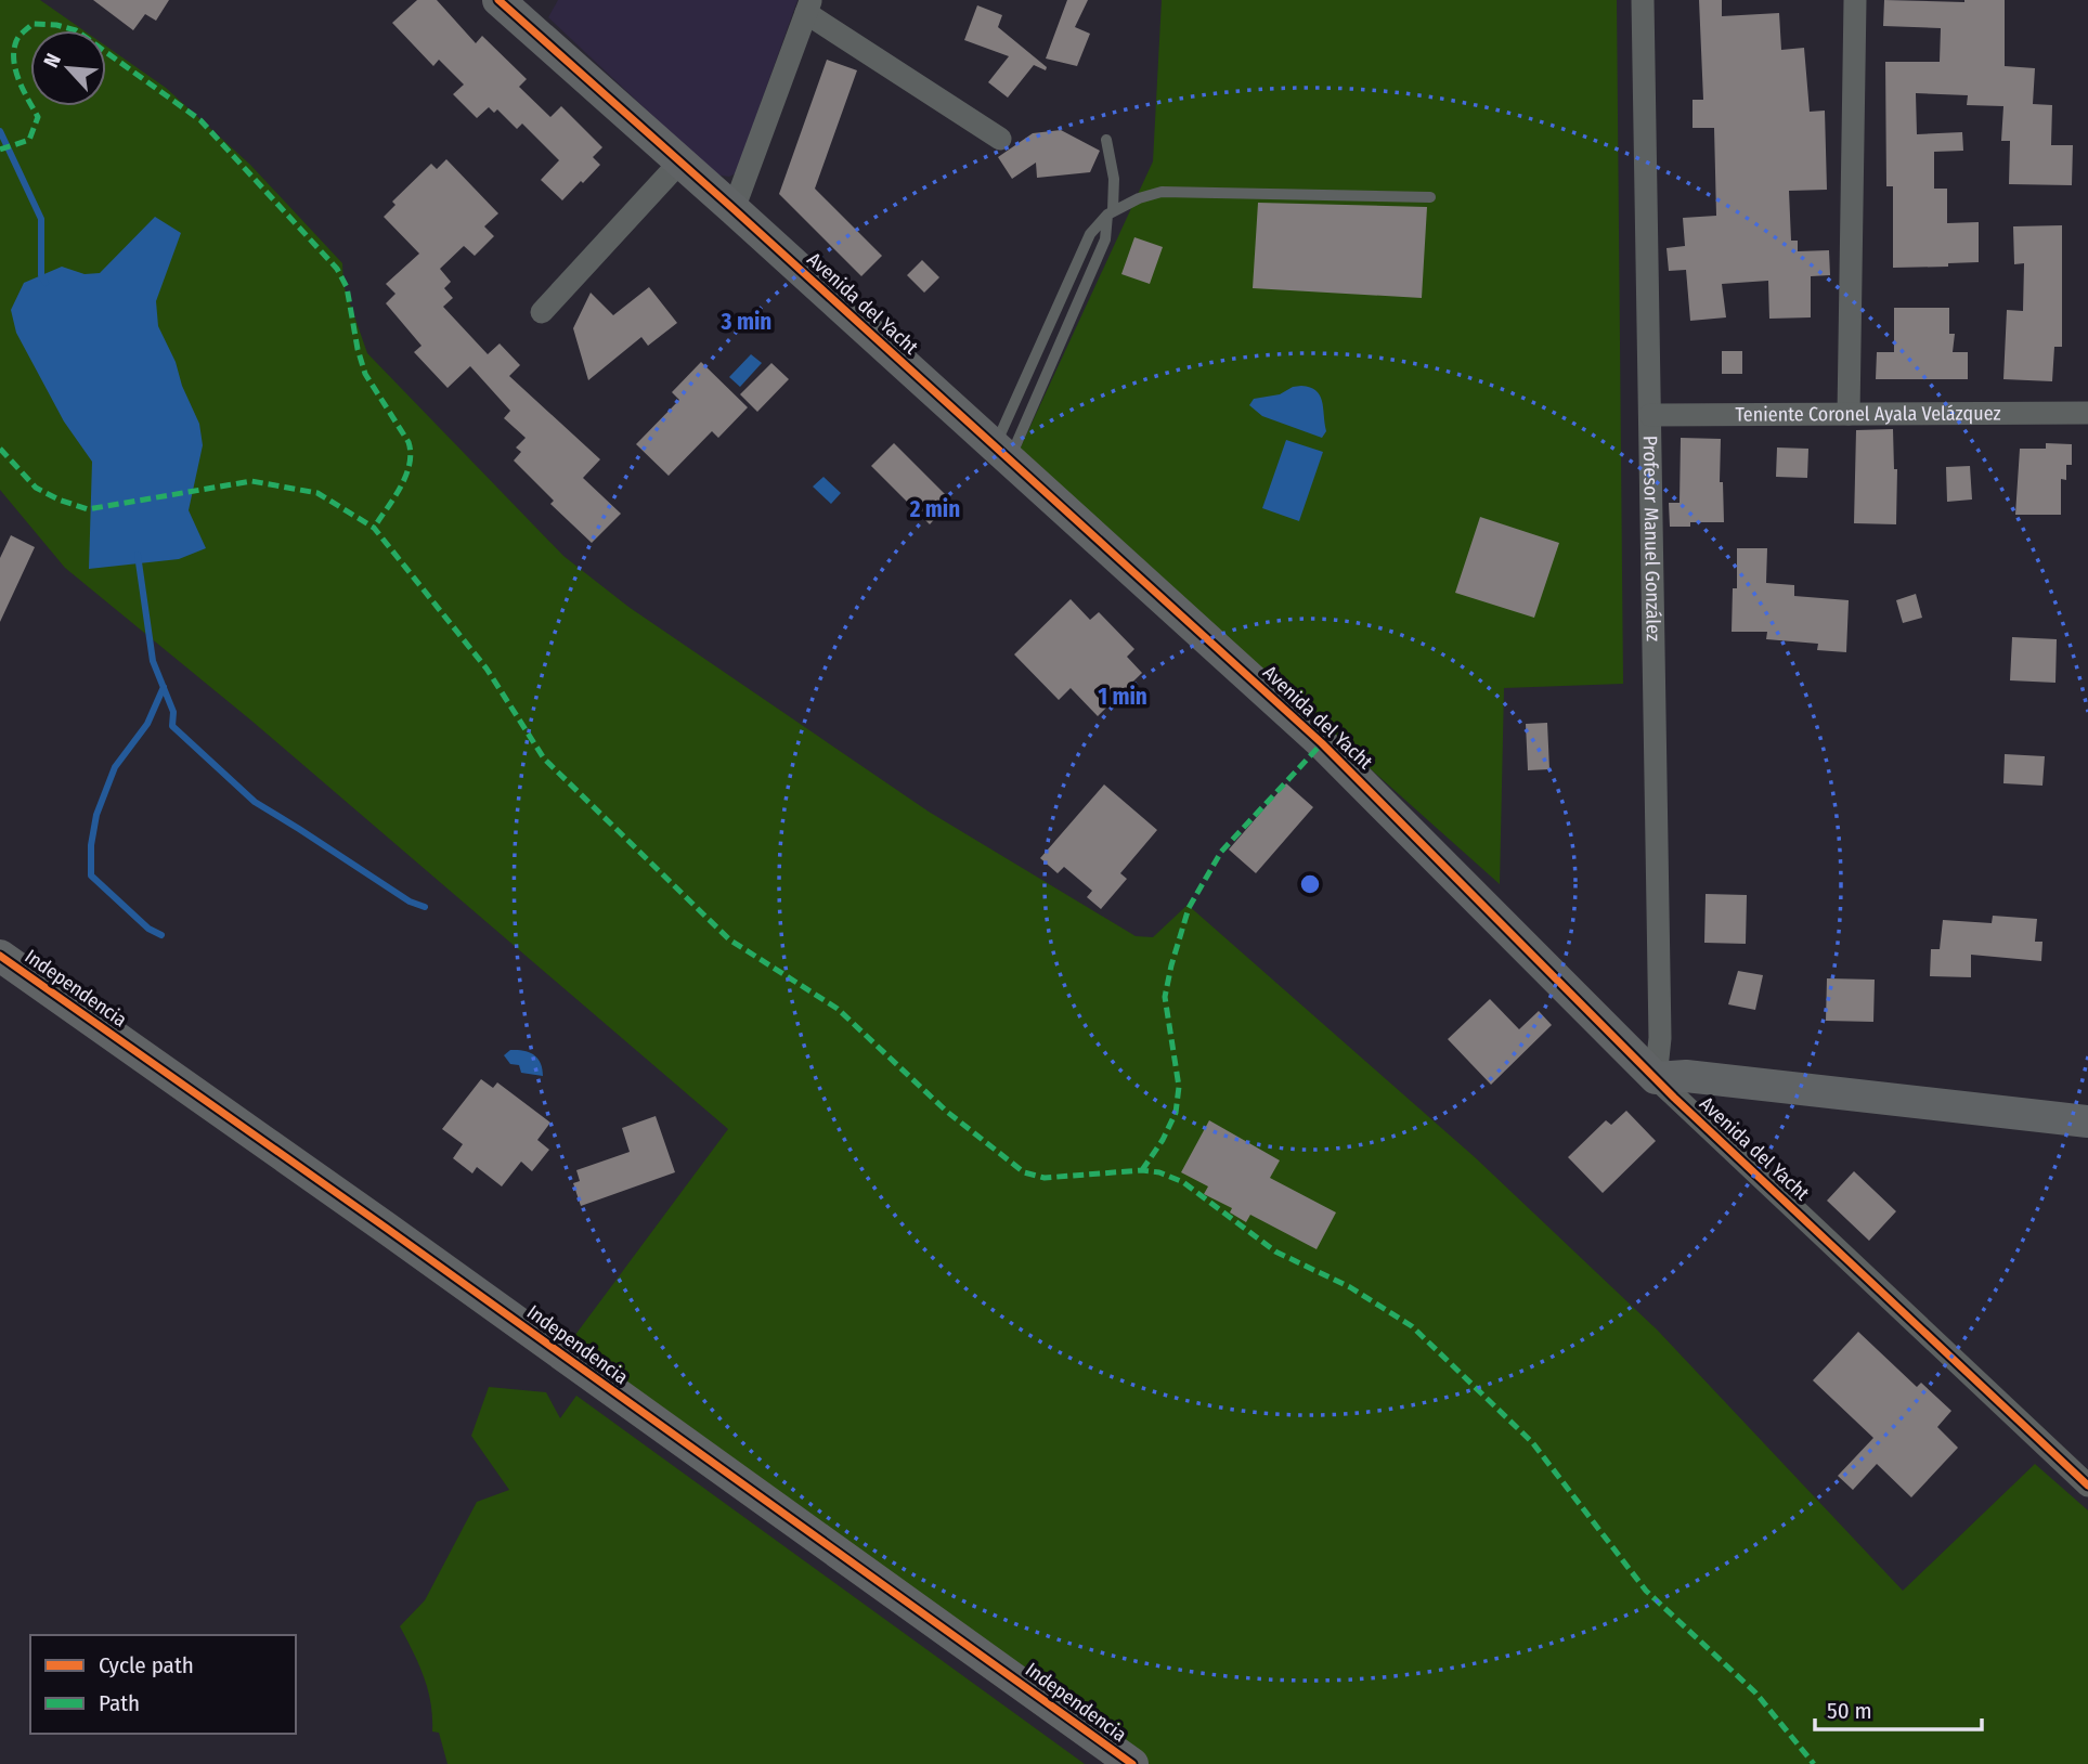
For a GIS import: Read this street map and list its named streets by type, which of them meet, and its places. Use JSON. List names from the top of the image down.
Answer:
{
  "streets": {
    "street": [
      "Avenida del Yacht",
      "Teniente Coronel Ayala Velázquez",
      "Profesor Manuel González",
      "Independencia"
    ]
  },
  "crossings": [
    ["Avenida del Yacht", "Profesor Manuel González"],
    ["Teniente Coronel Ayala Velázquez", "Profesor Manuel González"]
  ],
  "legend": ["Cycle path", "Path"],
  "scale_bar": "50 m",
  "north": "top left",
  "rings": ["3 min", "2 min", "1 min"]
}
